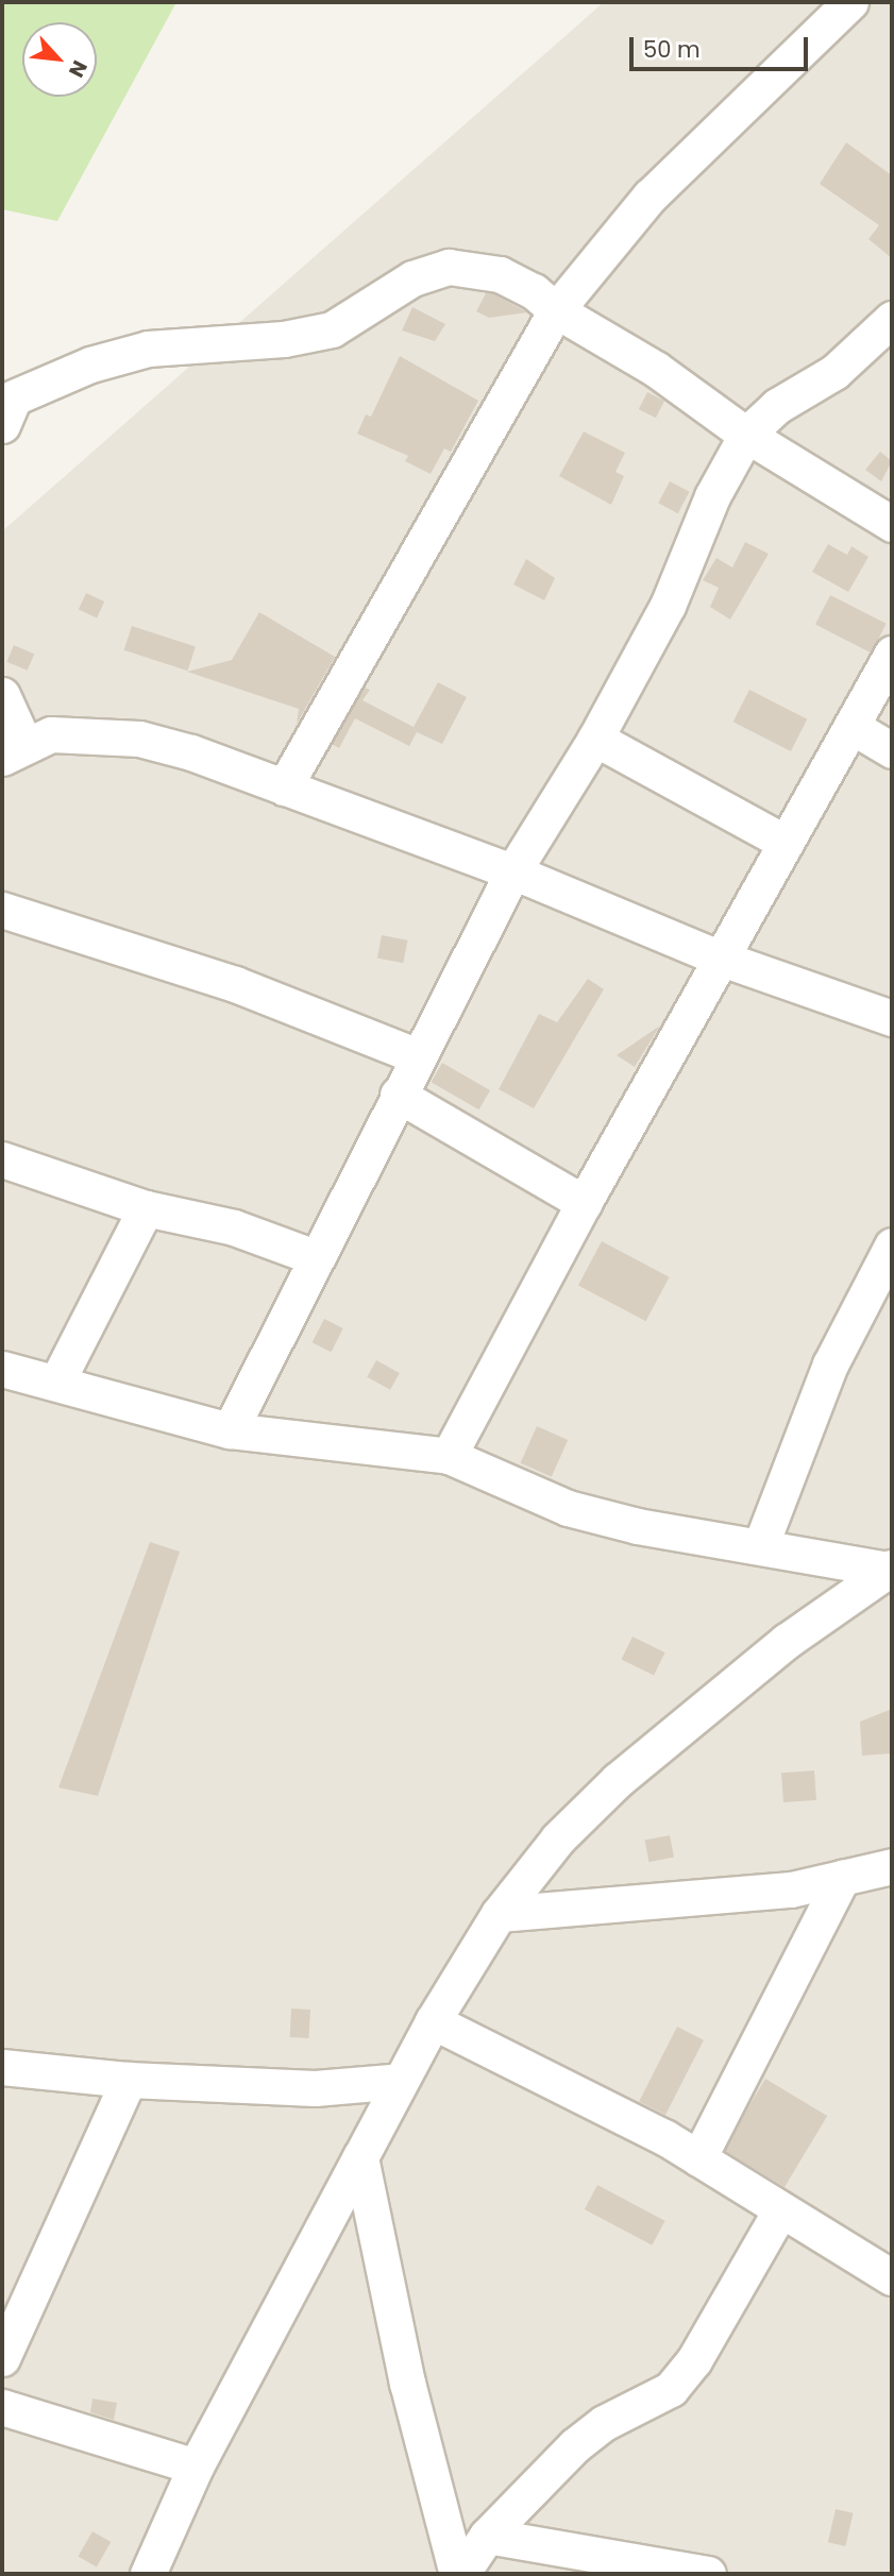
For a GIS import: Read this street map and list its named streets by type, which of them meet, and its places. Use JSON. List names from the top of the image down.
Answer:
{
  "scale_bar": "50 m",
  "north": "bottom right"
}
